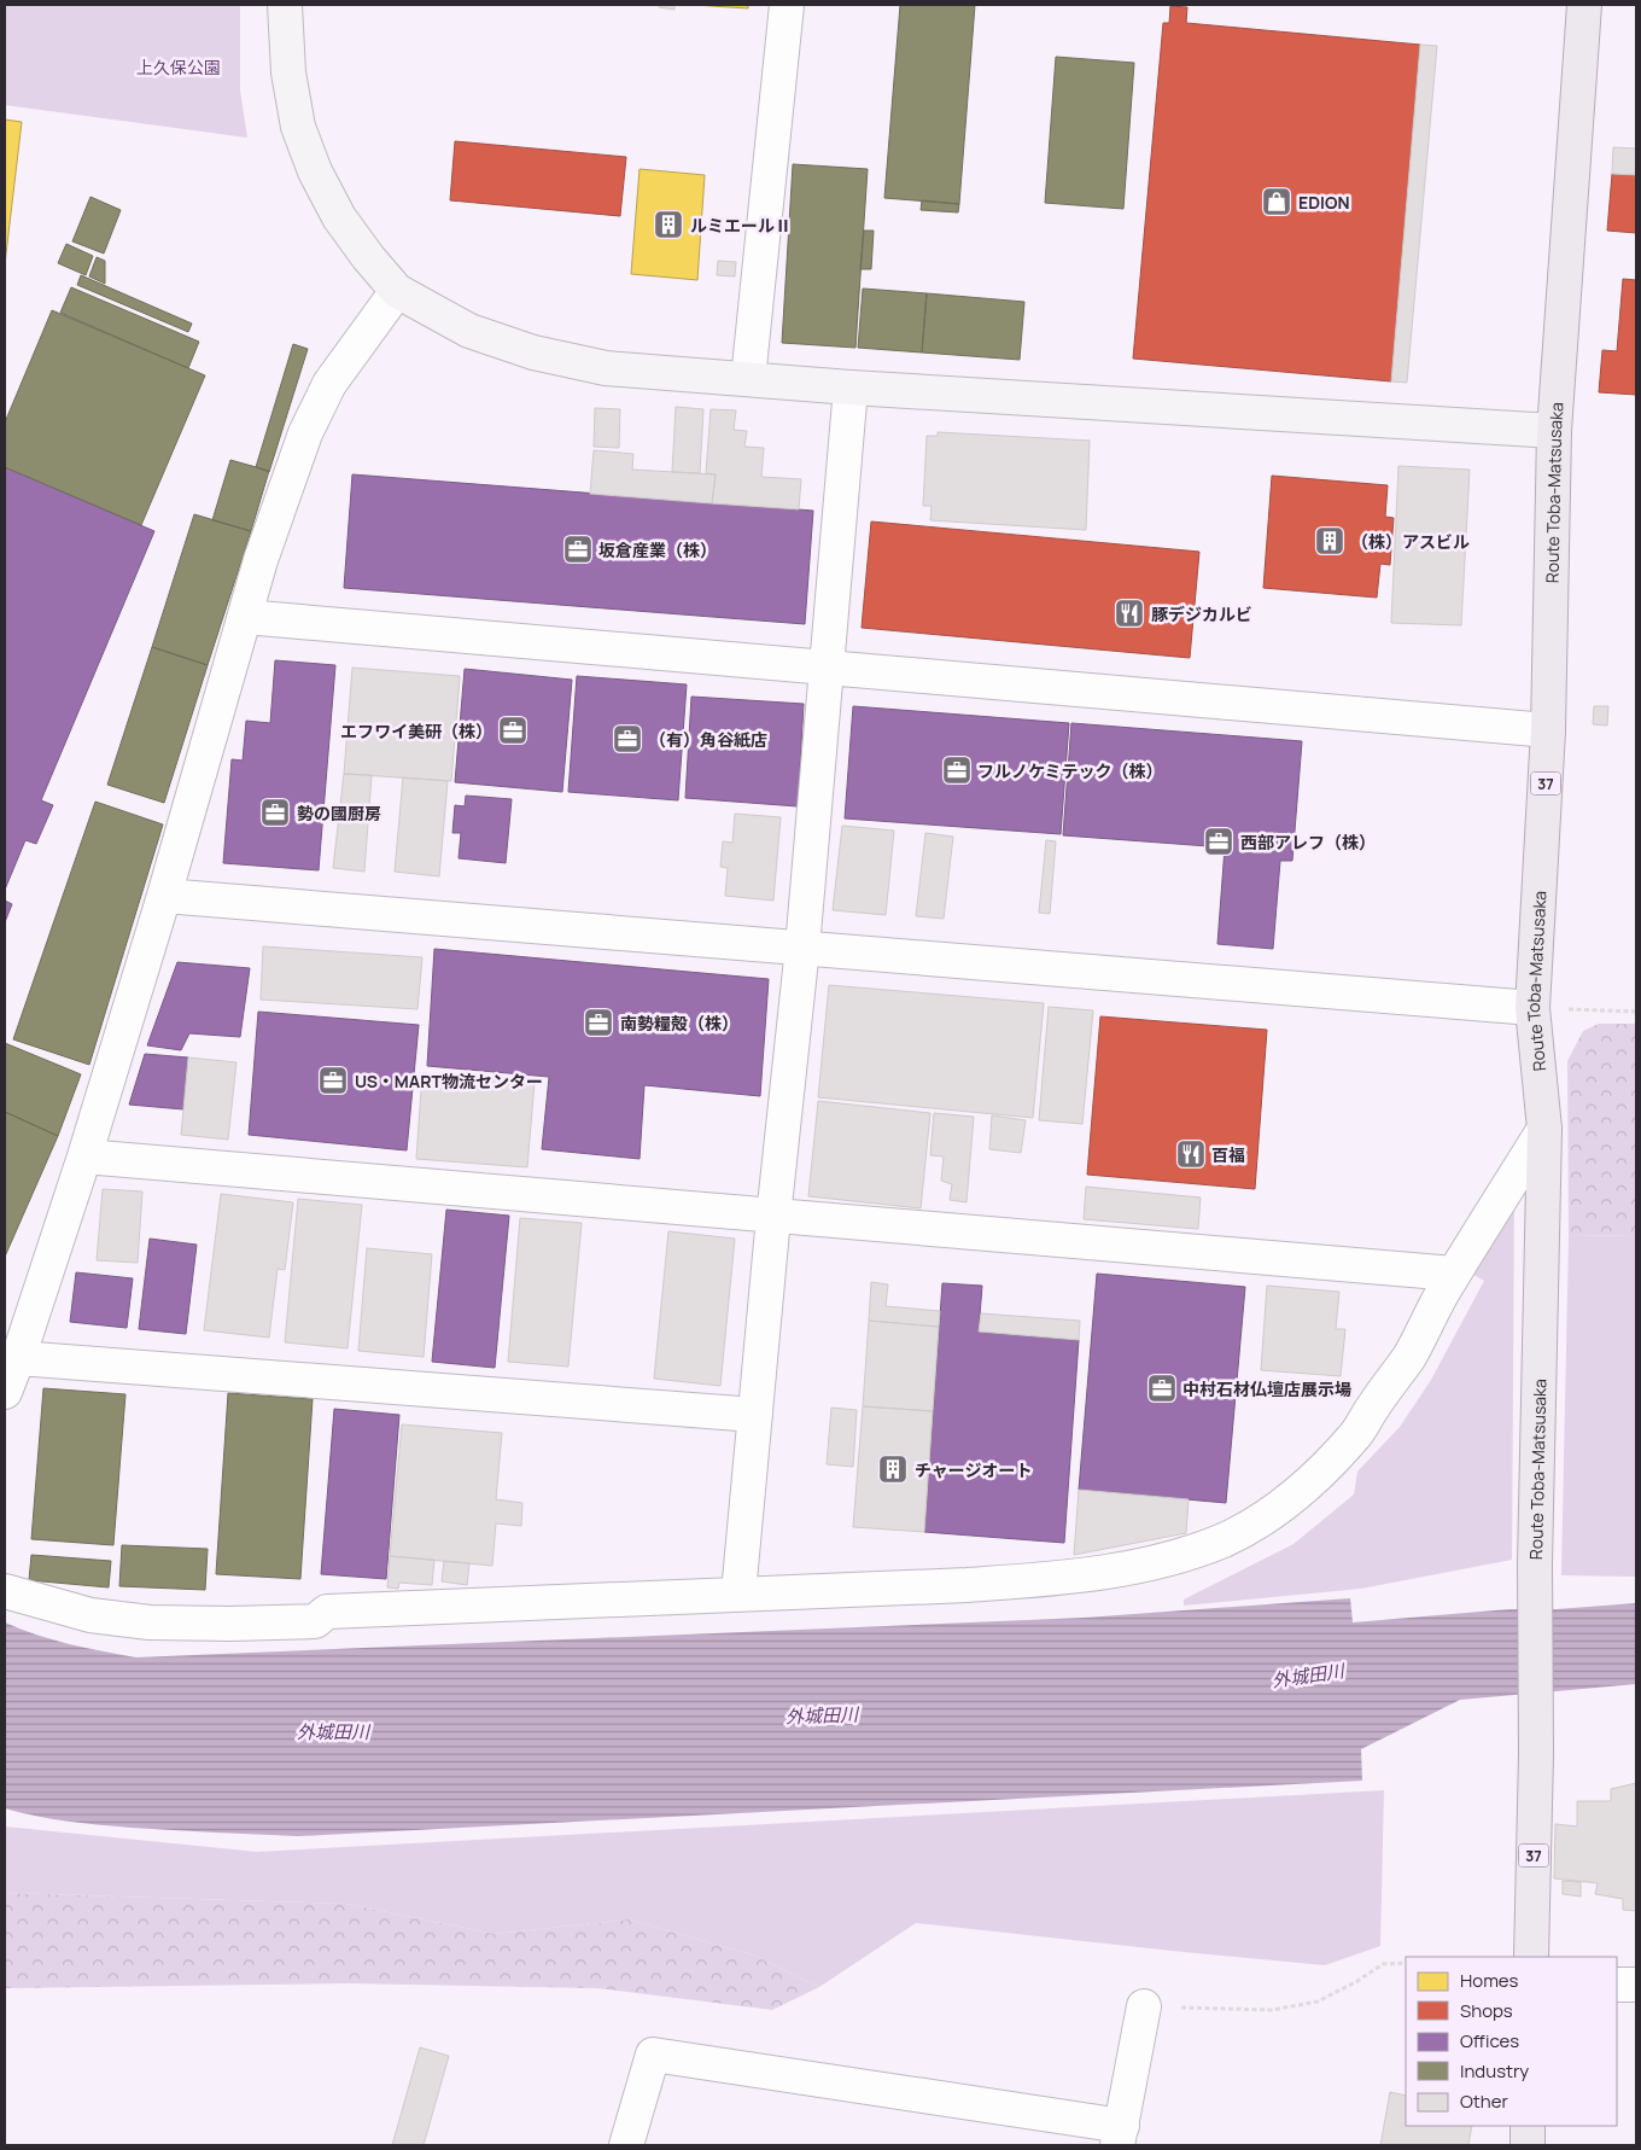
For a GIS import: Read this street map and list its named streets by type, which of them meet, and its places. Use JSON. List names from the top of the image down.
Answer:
{
  "streets": {
    "main road": ["Route Toba-Matsusaka", "37"]
  },
  "water": ["外城田川"],
  "parks": ["上久保公園"],
  "places": {
    "shop": ["EDION"],
    "building": ["ルミエールⅡ", "（株）アスビル", "チャージオート"],
    "office": [
      "坂倉産業（株）",
      "エフワイ美研（株）",
      "（有）角谷紙店",
      "フルノケミテック（株）",
      "勢の國厨房",
      "西部アレフ（株）",
      "南勢糧殻（株）",
      "US・MART物流センター",
      "中村石材仏壇店展示場"
    ],
    "restaurant": ["豚デジカルビ", "百福"]
  },
  "legend": [
    "Homes",
    "Shops",
    "Offices",
    "Industry",
    "Other"
  ]
}
